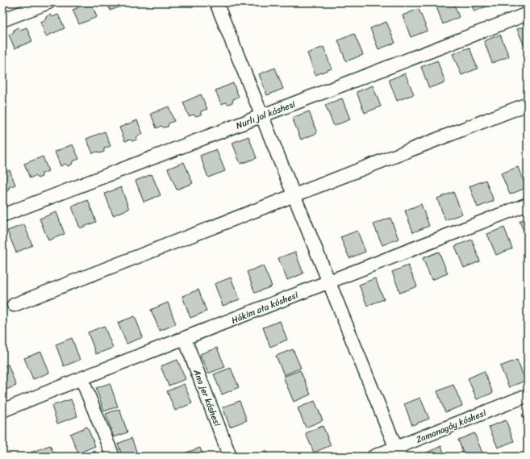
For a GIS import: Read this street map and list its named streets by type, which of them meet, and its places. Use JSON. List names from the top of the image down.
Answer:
{
  "streets": {
    "street": [
      "Nurlı jol kóshesi",
      "Hákim ata kóshesi",
      "Ana jer kóshesi",
      "Zamanagóy kóshesi"
    ]
  },
  "crossings": [
    ["Hákim ata kóshesi", "Ana jer kóshesi"]
  ]
}
